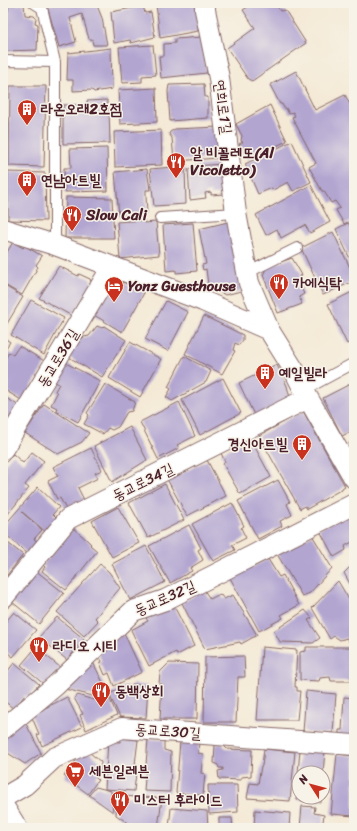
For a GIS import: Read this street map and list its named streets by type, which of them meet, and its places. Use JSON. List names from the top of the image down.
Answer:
{
  "streets": {
    "street": [
      "연희로1길",
      "동교로36길",
      "동교로34길",
      "동교로32길",
      "동교로30길"
    ]
  },
  "crossings": [
    ["연희로1길", "동교로34길"]
  ],
  "places": {
    "building": [
      "라온오래2호점",
      "연남아트빌",
      "예일빌라",
      "경신아트빌"
    ],
    "restaurant": [
      "알 비꼴레또(Al Vicoletto)",
      "Slow Cali",
      "카에식탁",
      "라디오 시티",
      "동백상회",
      "미스터 후라이드"
    ],
    "hotel": ["Yonz Guesthouse"],
    "supermarket": ["세븐일레븐"]
  },
  "north": "top left"
}
